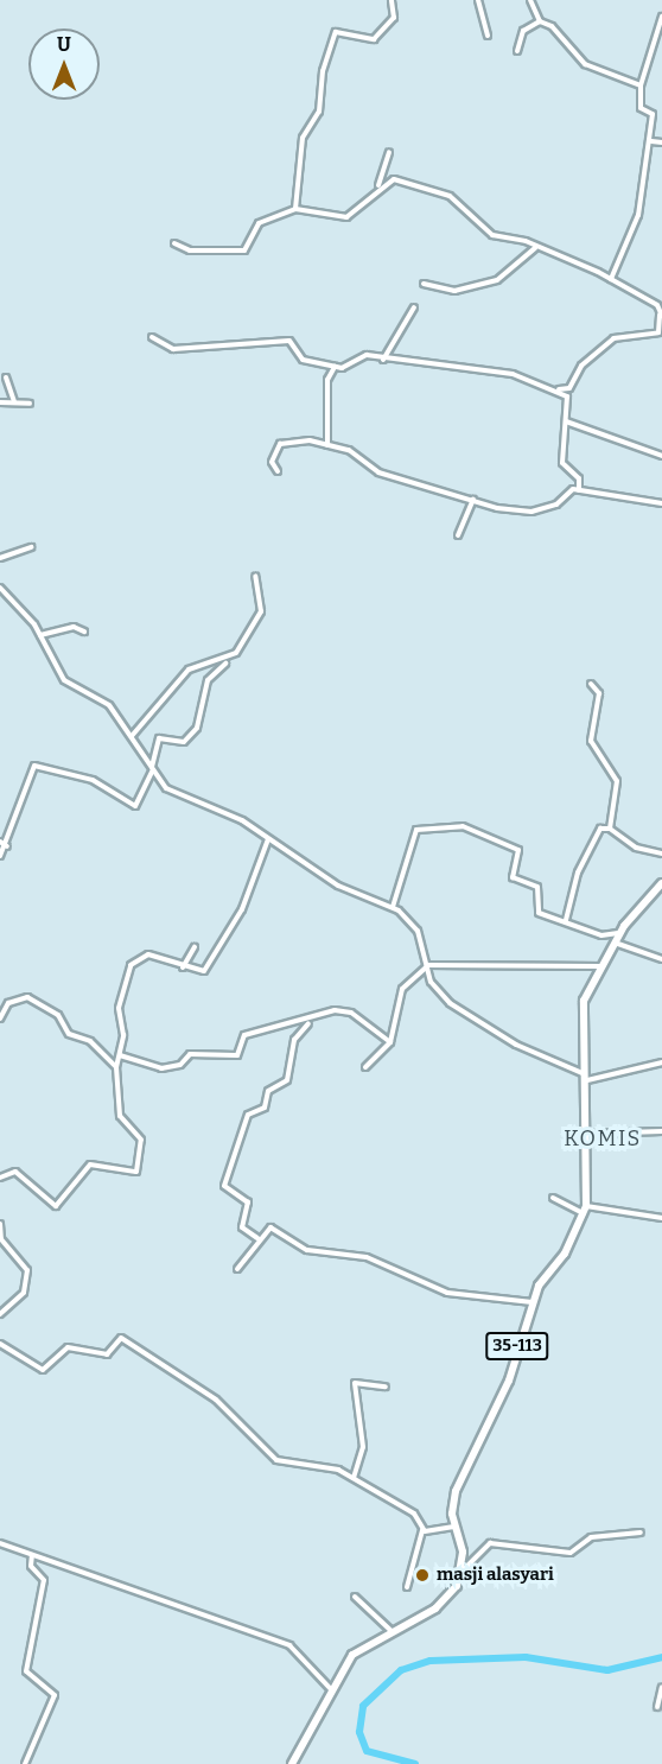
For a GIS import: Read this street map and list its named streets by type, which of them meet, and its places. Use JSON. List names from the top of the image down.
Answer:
{
  "streets": {
    "main road": ["35-113"]
  },
  "districts": ["KOMIS"],
  "places": ["masji alasyari"],
  "north": "top"
}
